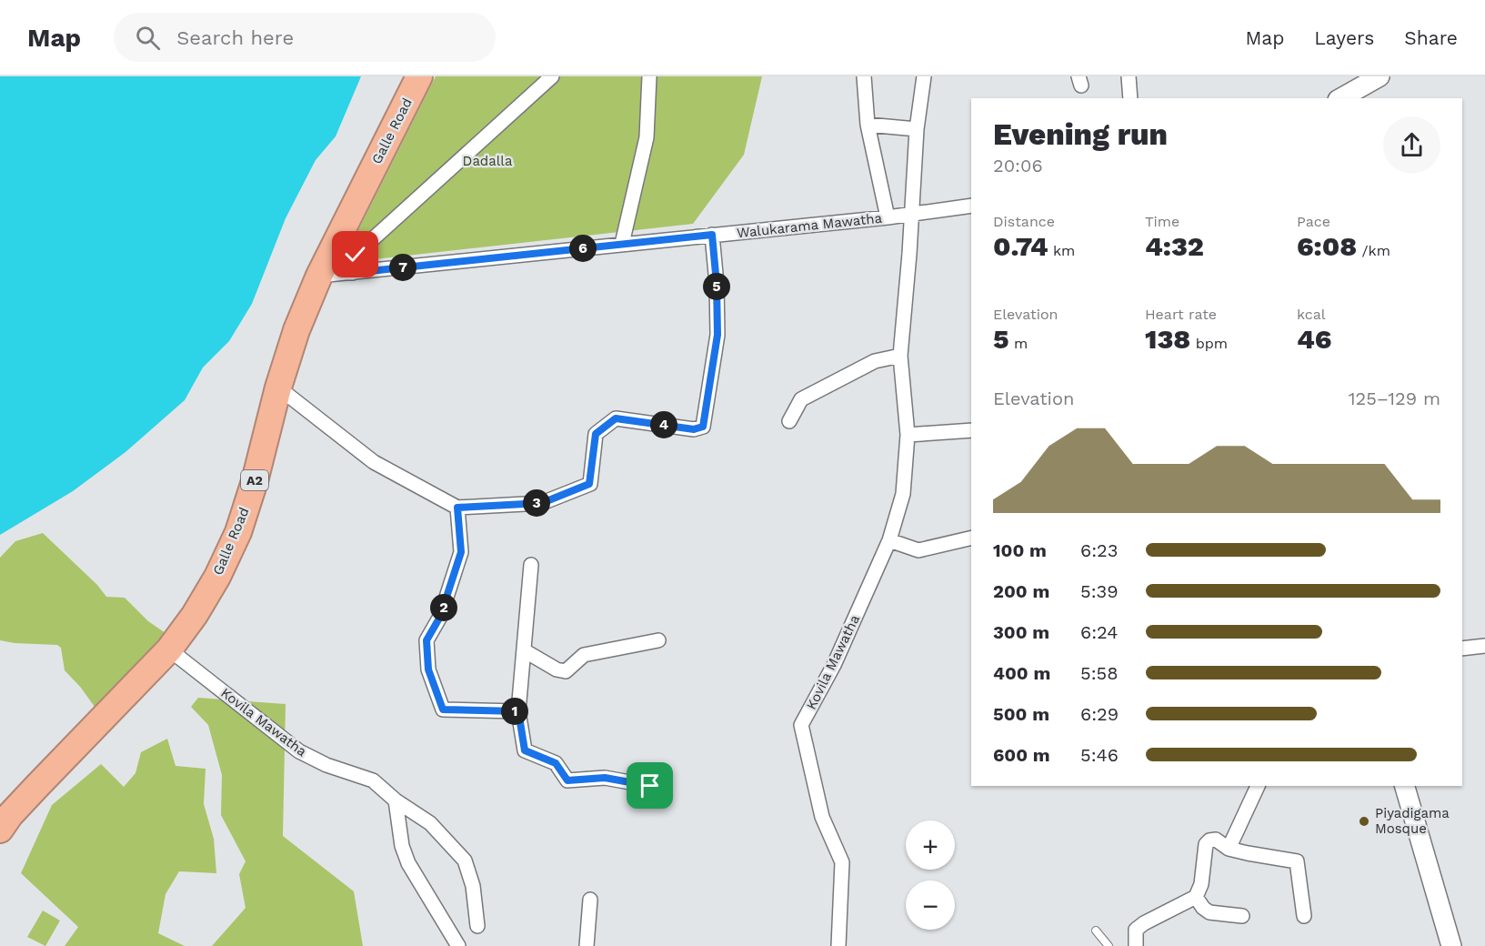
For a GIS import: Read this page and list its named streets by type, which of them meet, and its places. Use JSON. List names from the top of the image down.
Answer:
{
  "streets": {
    "highway": ["Galle Road", "A2"],
    "street": ["Walukarama Mawatha", "Kovila Mawatha"]
  },
  "crossings": [
    ["Galle Road", "Walukarama Mawatha"],
    ["Galle Road", "Kovila Mawatha"],
    ["Walukarama Mawatha", "Kovila Mawatha"]
  ],
  "parks": ["Dadalla"],
  "places": ["Piyadigama Mosque"],
  "page": {
    "header": "Map",
    "search": "Search here",
    "nav": ["Map", "Layers", "Share"],
    "heading": ["Evening run", "20:06"],
    "stats": [
      ["Distance", "0.74 km"],
      ["Time", "4:32"],
      ["Pace", "6:08 /km"],
      ["Elevation", "5 m"],
      ["Heart rate", "138 bpm"],
      ["kcal", "46"]
    ],
    "pins": [
      "6",
      "7",
      "5",
      "4",
      "3",
      "2",
      "1"
    ],
    "chart": ["Elevation", "125–129 m"],
    "list": [
      {
        "name": "100 m",
        "note": "6:23"
      },
      {
        "name": "200 m",
        "note": "5:39"
      },
      {
        "name": "300 m",
        "note": "6:24"
      },
      {
        "name": "400 m",
        "note": "5:58"
      },
      {
        "name": "500 m",
        "note": "6:29"
      },
      {
        "name": "600 m",
        "note": "5:46"
      }
    ],
    "map_buttons": ["+", "−"]
  }
}
